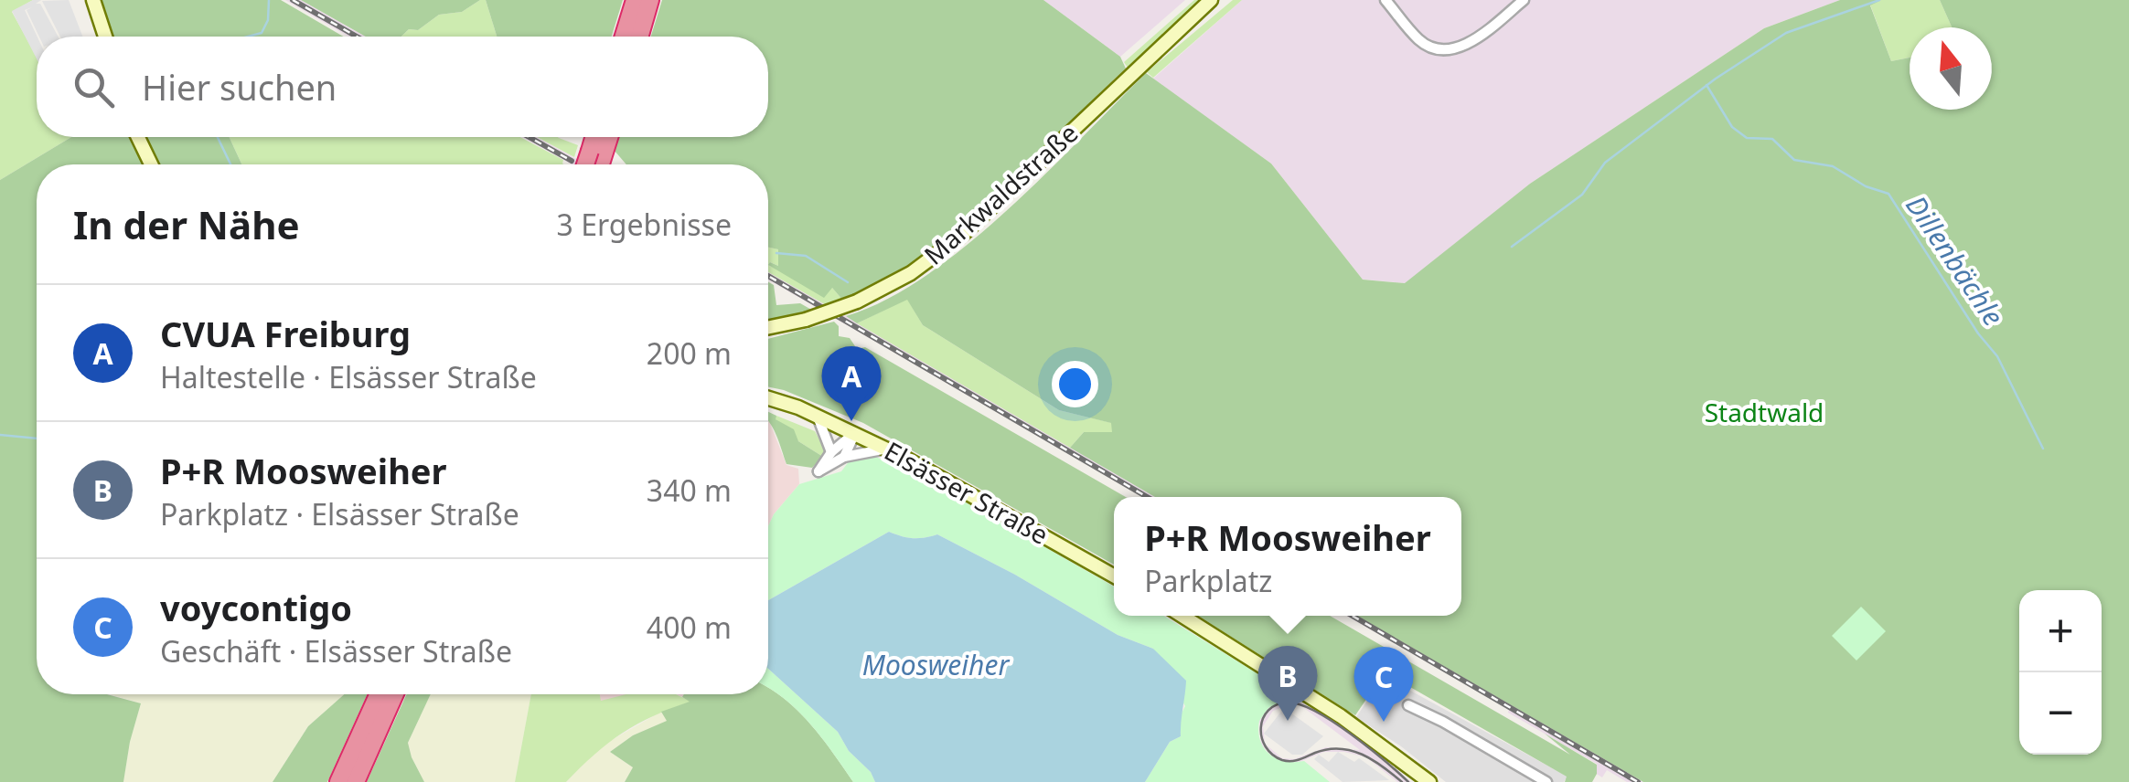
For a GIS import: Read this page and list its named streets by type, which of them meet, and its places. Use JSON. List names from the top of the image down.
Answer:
{
  "streets": {
    "main road": ["Markwaldstraße", "Elsässer Straße"]
  },
  "water": ["Dillenbächle", "Moosweiher"],
  "parks": ["Stadtwald"],
  "north": "top",
  "page": {
    "search": "Hier suchen",
    "heading": ["In der Nähe", "3 Ergebnisse"],
    "list": [
      {
        "mark": "A",
        "name": "CVUA Freiburg",
        "note": "Haltestelle · Elsässer Straße",
        "value": "200 m"
      },
      {
        "mark": "B",
        "name": "P+R Moosweiher",
        "note": "Parkplatz · Elsässer Straße",
        "value": "340 m"
      },
      {
        "mark": "C",
        "name": "voycontigo",
        "note": "Geschäft · Elsässer Straße",
        "value": "400 m"
      }
    ],
    "pins": ["A", "B", "C"],
    "popup": ["P+R Moosweiher", "Parkplatz"],
    "map_buttons": ["+", "−"]
  }
}
